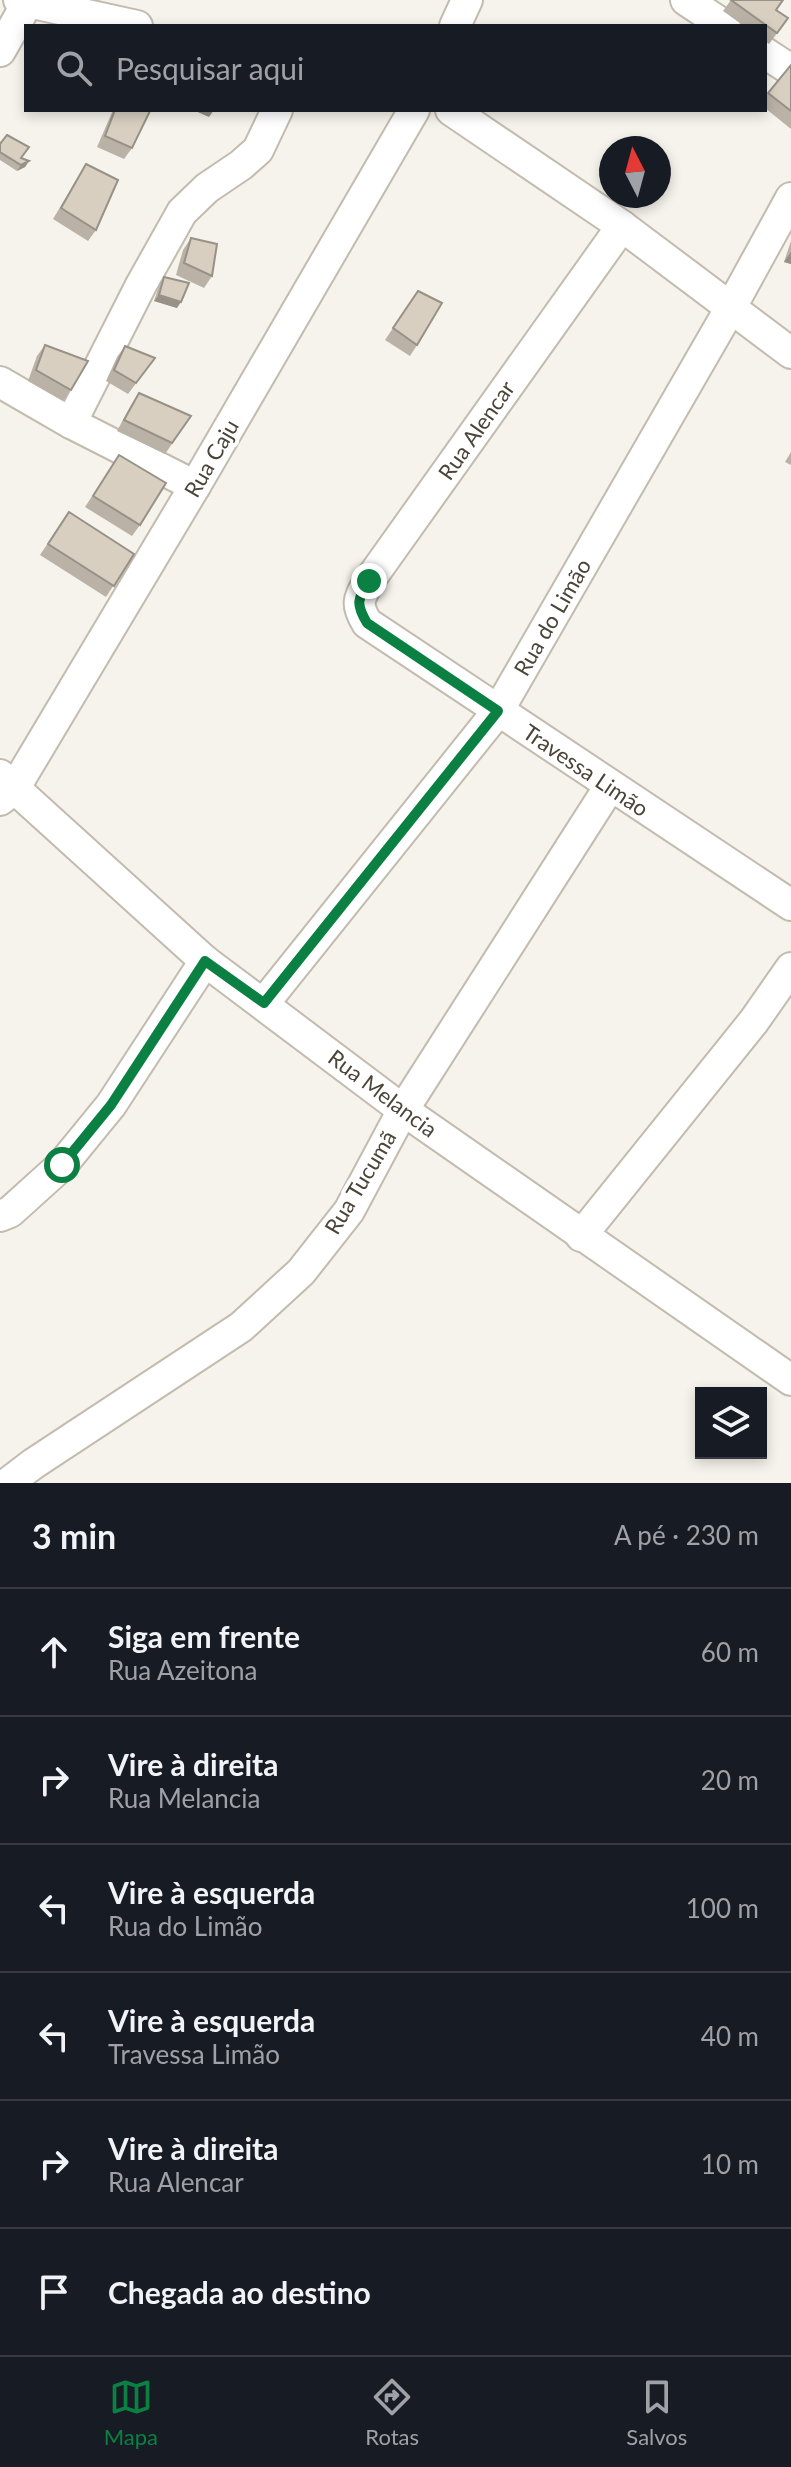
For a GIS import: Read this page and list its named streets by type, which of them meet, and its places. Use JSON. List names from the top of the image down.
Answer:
{
  "streets": {
    "street": [
      "Rua Alencar",
      "Rua Caju",
      "Rua do Limão",
      "Travessa Limão",
      "Rua Melancia",
      "Rua Tucumã"
    ]
  },
  "crossings": [
    ["Rua Alencar", "Travessa Limão"],
    ["Rua Caju", "Rua Melancia"],
    ["Rua do Limão", "Travessa Limão"],
    ["Rua do Limão", "Rua Melancia"],
    ["Travessa Limão", "Rua Tucumã"],
    ["Rua Melancia", "Rua Tucumã"]
  ],
  "north": "top",
  "page": {
    "search": "Pesquisar aqui",
    "heading": ["3 min", "A pé · 230 m"],
    "list": [
      ["Siga em frente", "Rua Azeitona", "60 m"],
      ["Vire à direita", "Rua Melancia", "20 m"],
      ["Vire à esquerda", "Rua do Limão", "100 m"],
      ["Vire à esquerda", "Travessa Limão", "40 m"],
      ["Vire à direita", "Rua Alencar", "10 m"],
      "Chegada ao destino"
    ],
    "nav": ["Mapa", "Rotas", "Salvos"]
  }
}
